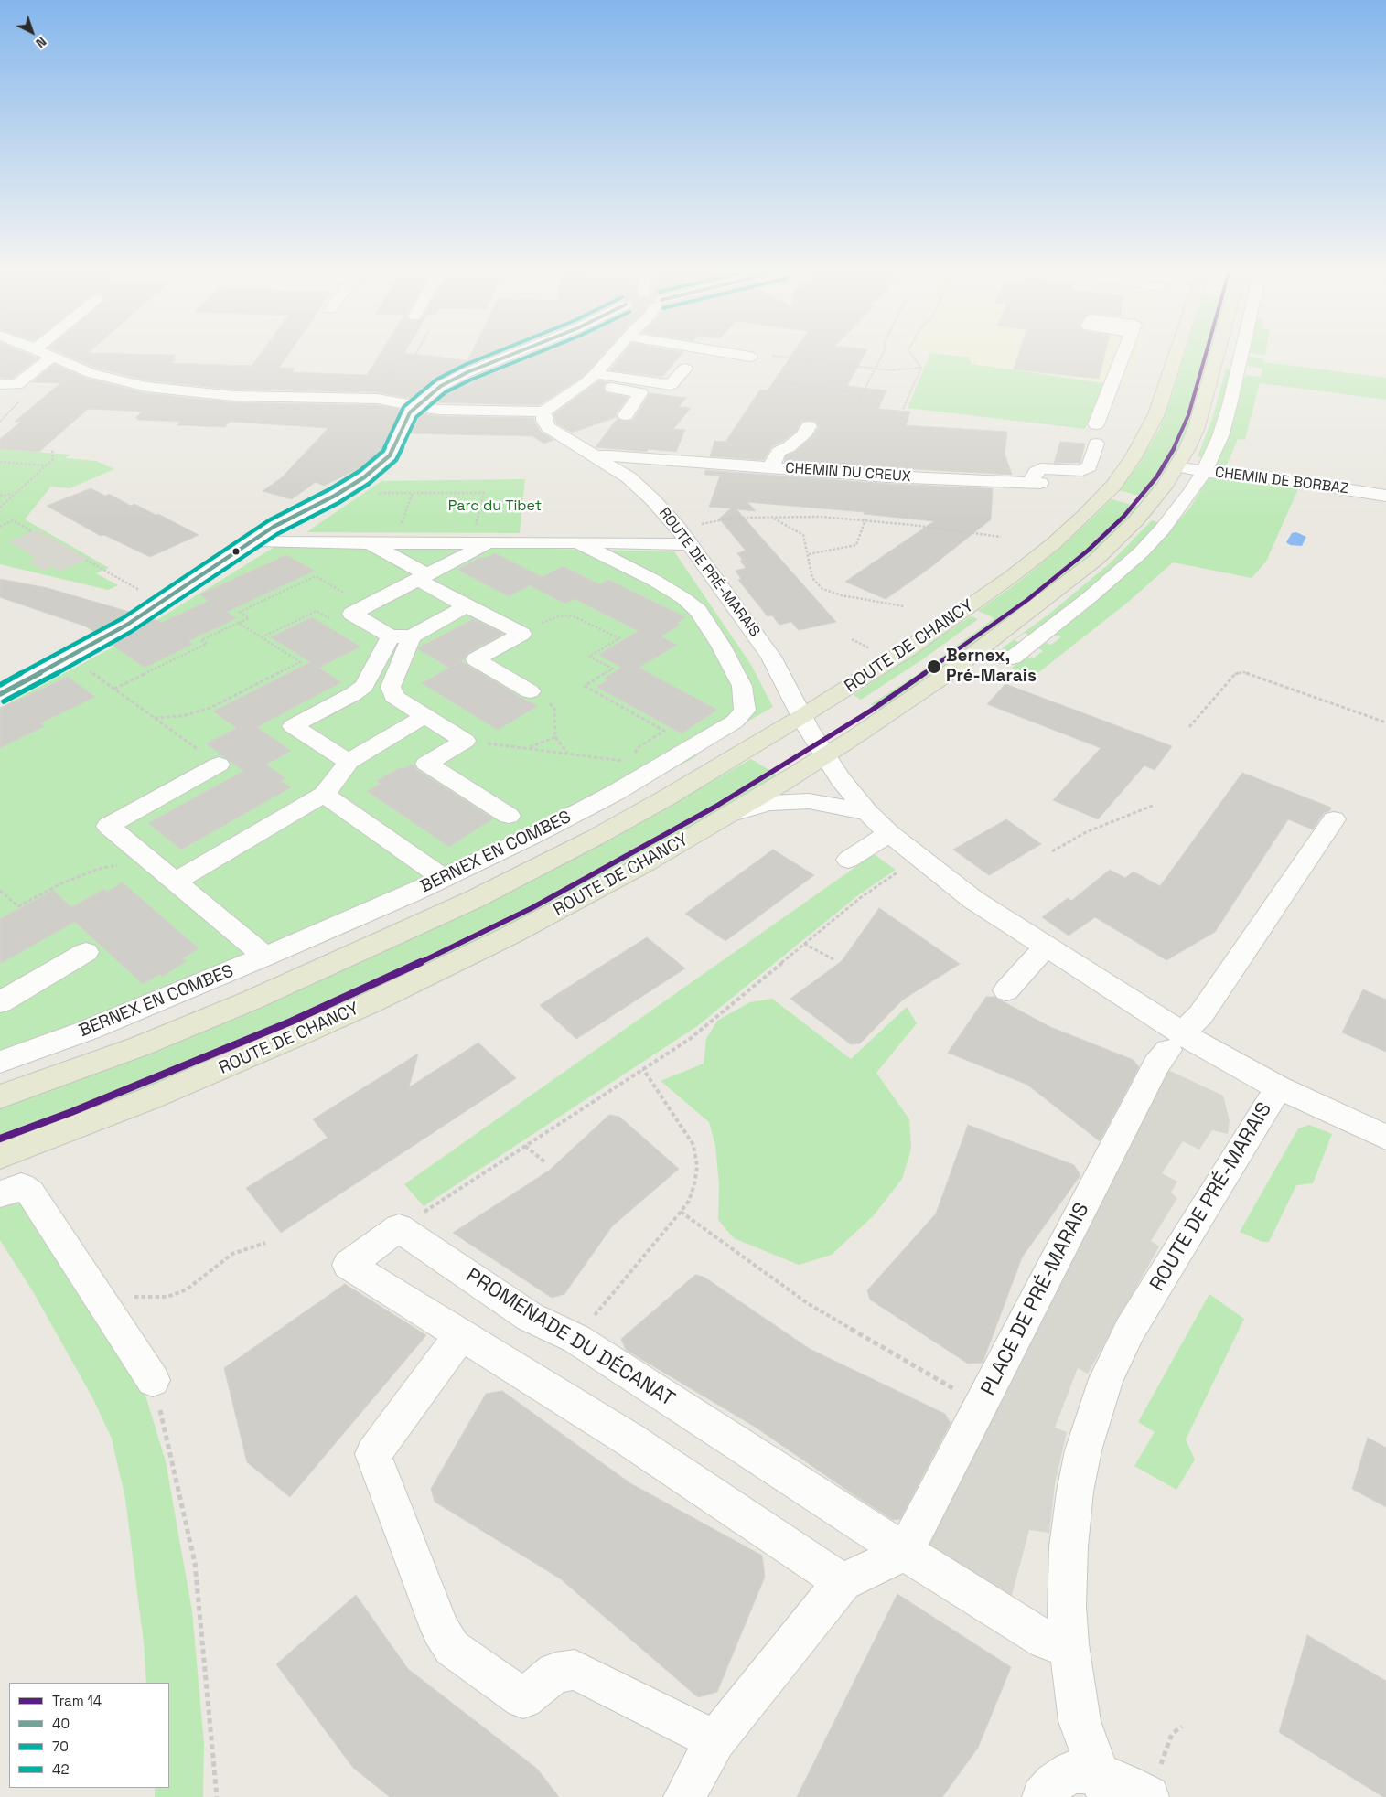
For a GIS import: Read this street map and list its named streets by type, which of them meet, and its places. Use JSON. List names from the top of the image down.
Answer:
{
  "streets": {
    "main road": ["ROUTE DE CHANCY"],
    "street": [
      "CHEMIN DU CREUX",
      "CHEMIN DE BORBAZ",
      "ROUTE DE PRÉ-MARAIS",
      "BERNEX EN COMBES",
      "PLACE DE PRÉ-MARAIS",
      "PROMENADE DU DÉCANAT"
    ]
  },
  "crossings": [
    ["CHEMIN DU CREUX", "ROUTE DE PRÉ-MARAIS"],
    ["CHEMIN DE BORBAZ", "ROUTE DE CHANCY"],
    ["ROUTE DE PRÉ-MARAIS", "ROUTE DE CHANCY"],
    ["ROUTE DE PRÉ-MARAIS", "BERNEX EN COMBES"],
    ["ROUTE DE PRÉ-MARAIS", "PLACE DE PRÉ-MARAIS"],
    ["ROUTE DE PRÉ-MARAIS", "PROMENADE DU DÉCANAT"],
    ["PLACE DE PRÉ-MARAIS", "PROMENADE DU DÉCANAT"]
  ],
  "parks": ["Parc du Tibet"],
  "places": ["Bernex, Pré-Marais"],
  "lines": [
    "tram line 14",
    "transit line 40",
    "transit line 70",
    "transit line 42"
  ],
  "legend": [
    "Tram 14",
    "40",
    "70",
    "42"
  ],
  "north": "bottom right"
}
